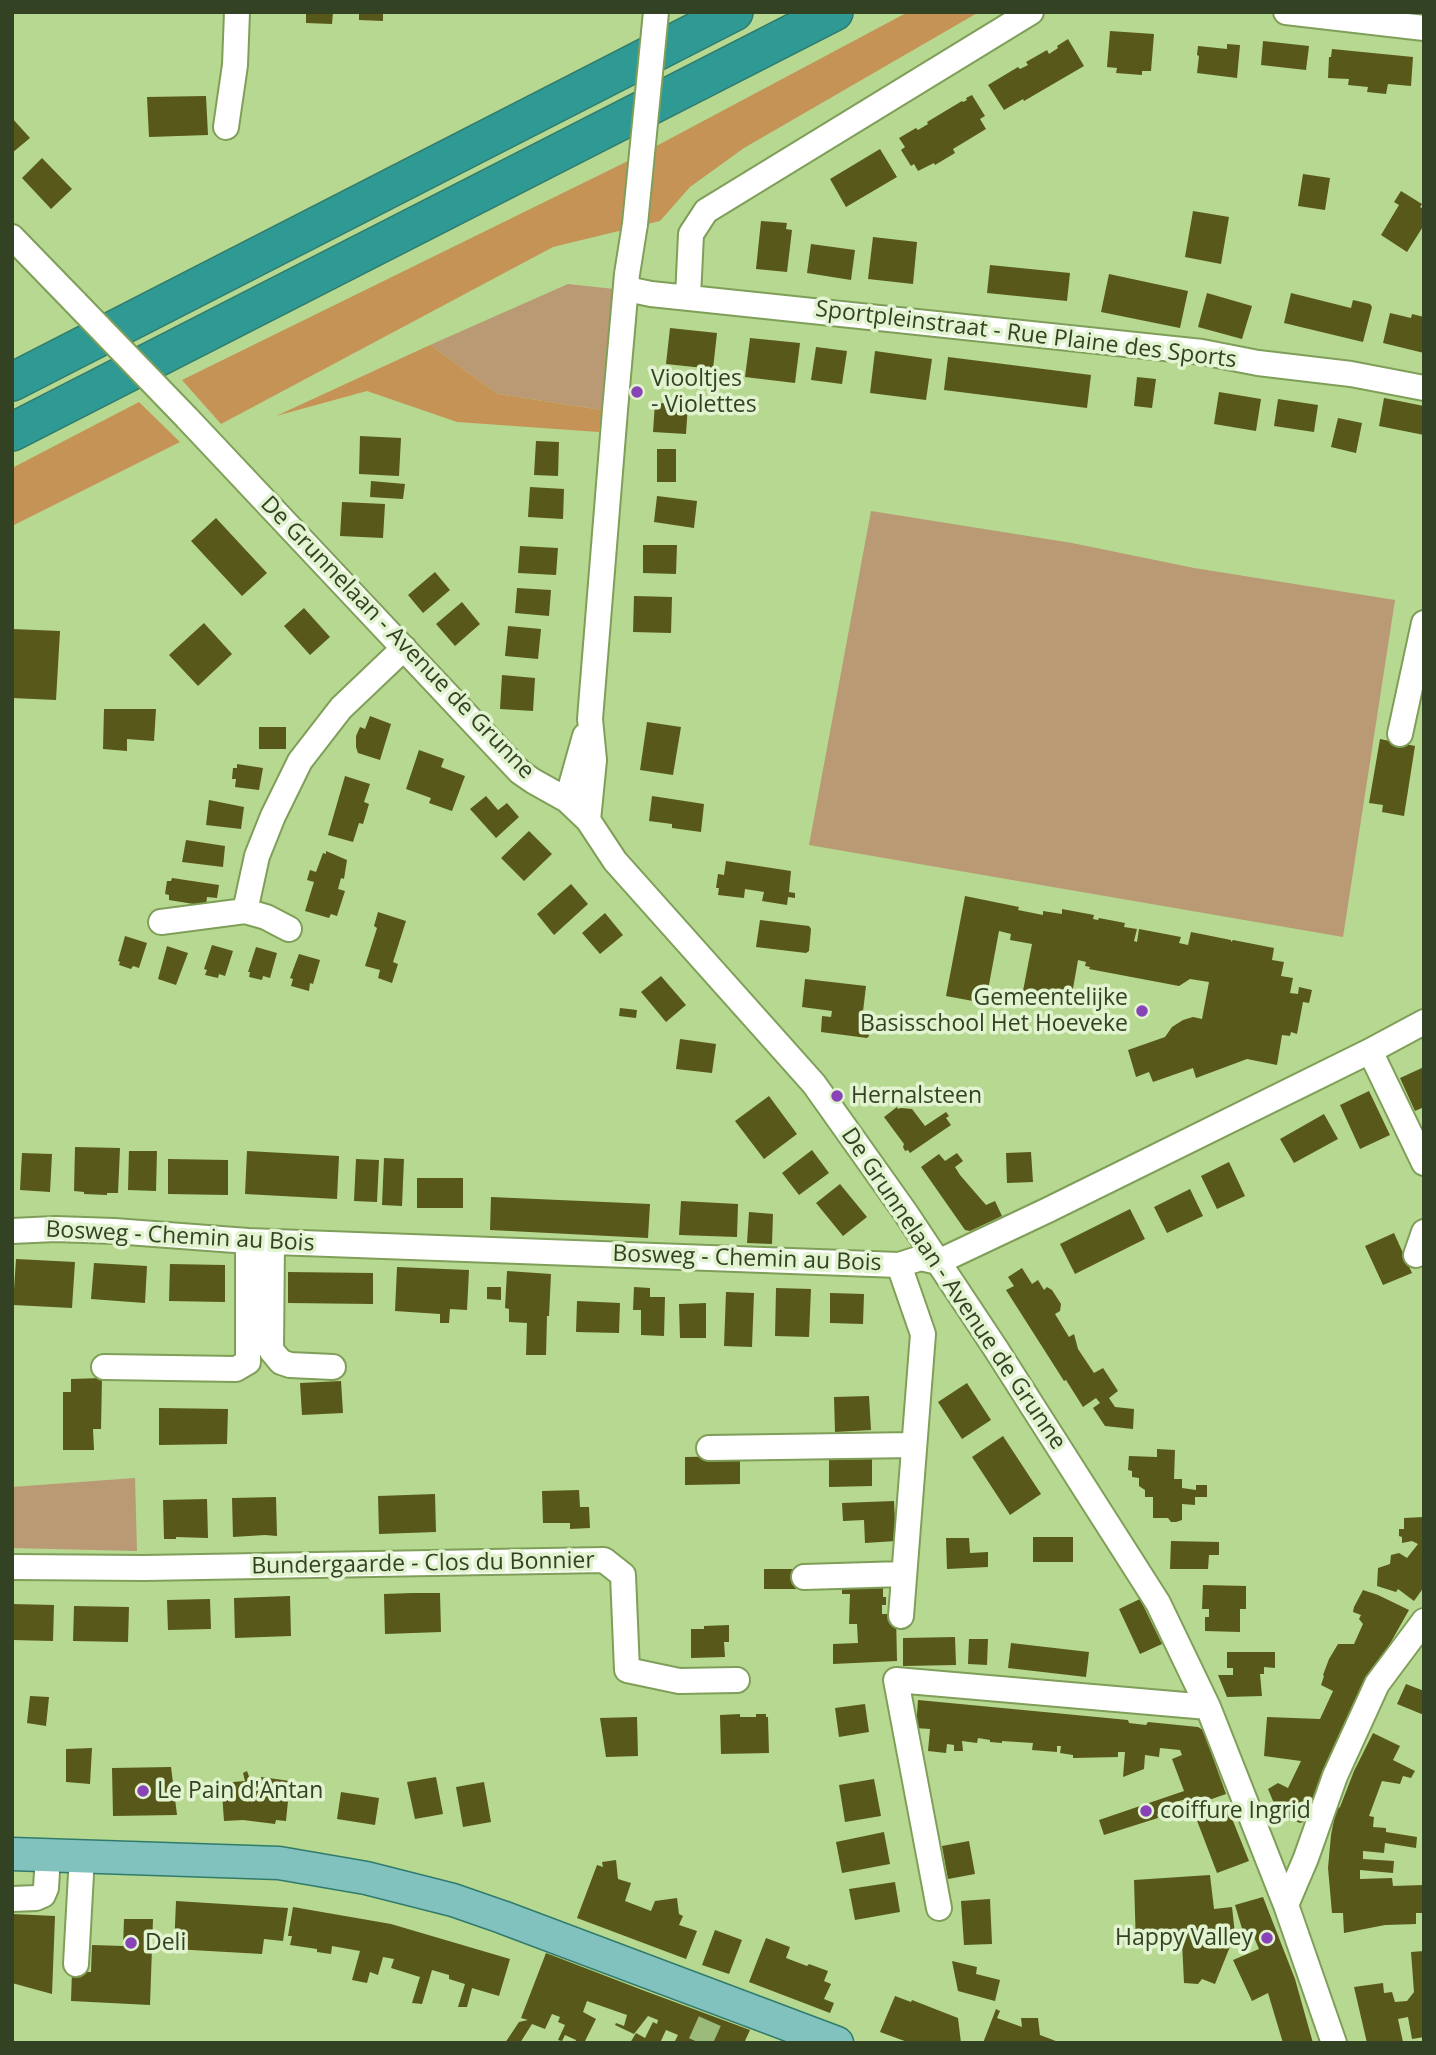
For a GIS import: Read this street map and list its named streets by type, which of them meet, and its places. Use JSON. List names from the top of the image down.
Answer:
{
  "streets": {
    "street": [
      "Sportpleinstraat - Rue Plaine des Sports",
      "De Grunnelaan - Avenue de Grunne",
      "Bosweg - Chemin au Bois",
      "Bundergaarde - Clos du Bonnier"
    ]
  },
  "crossings": [
    ["De Grunnelaan - Avenue de Grunne", "Bosweg - Chemin au Bois"]
  ],
  "places": [
    "Viooltjes - Violettes",
    "Gemeentelijke Basisschool Het Hoeveke",
    "Hernalsteen",
    "Le Pain d'Antan",
    "coiffure Ingrid",
    "Happy Valley",
    "Deli"
  ]
}
